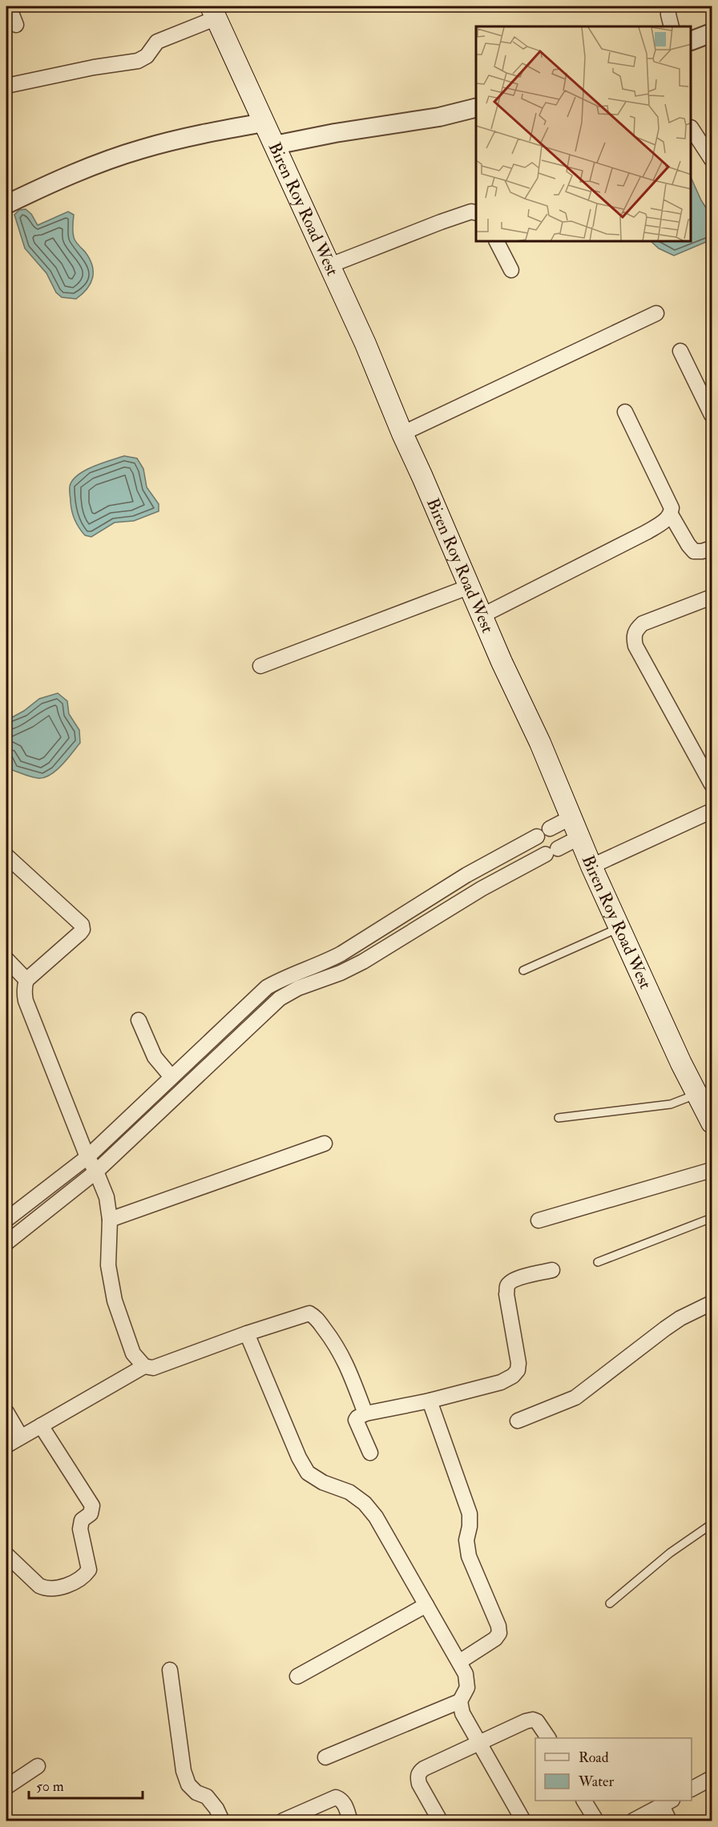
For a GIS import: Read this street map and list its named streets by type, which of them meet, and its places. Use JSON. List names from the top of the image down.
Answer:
{
  "streets": {
    "main road": ["Biren Roy Road West"]
  },
  "legend": ["Road", "Water"],
  "scale_bar": "50 m"
}
